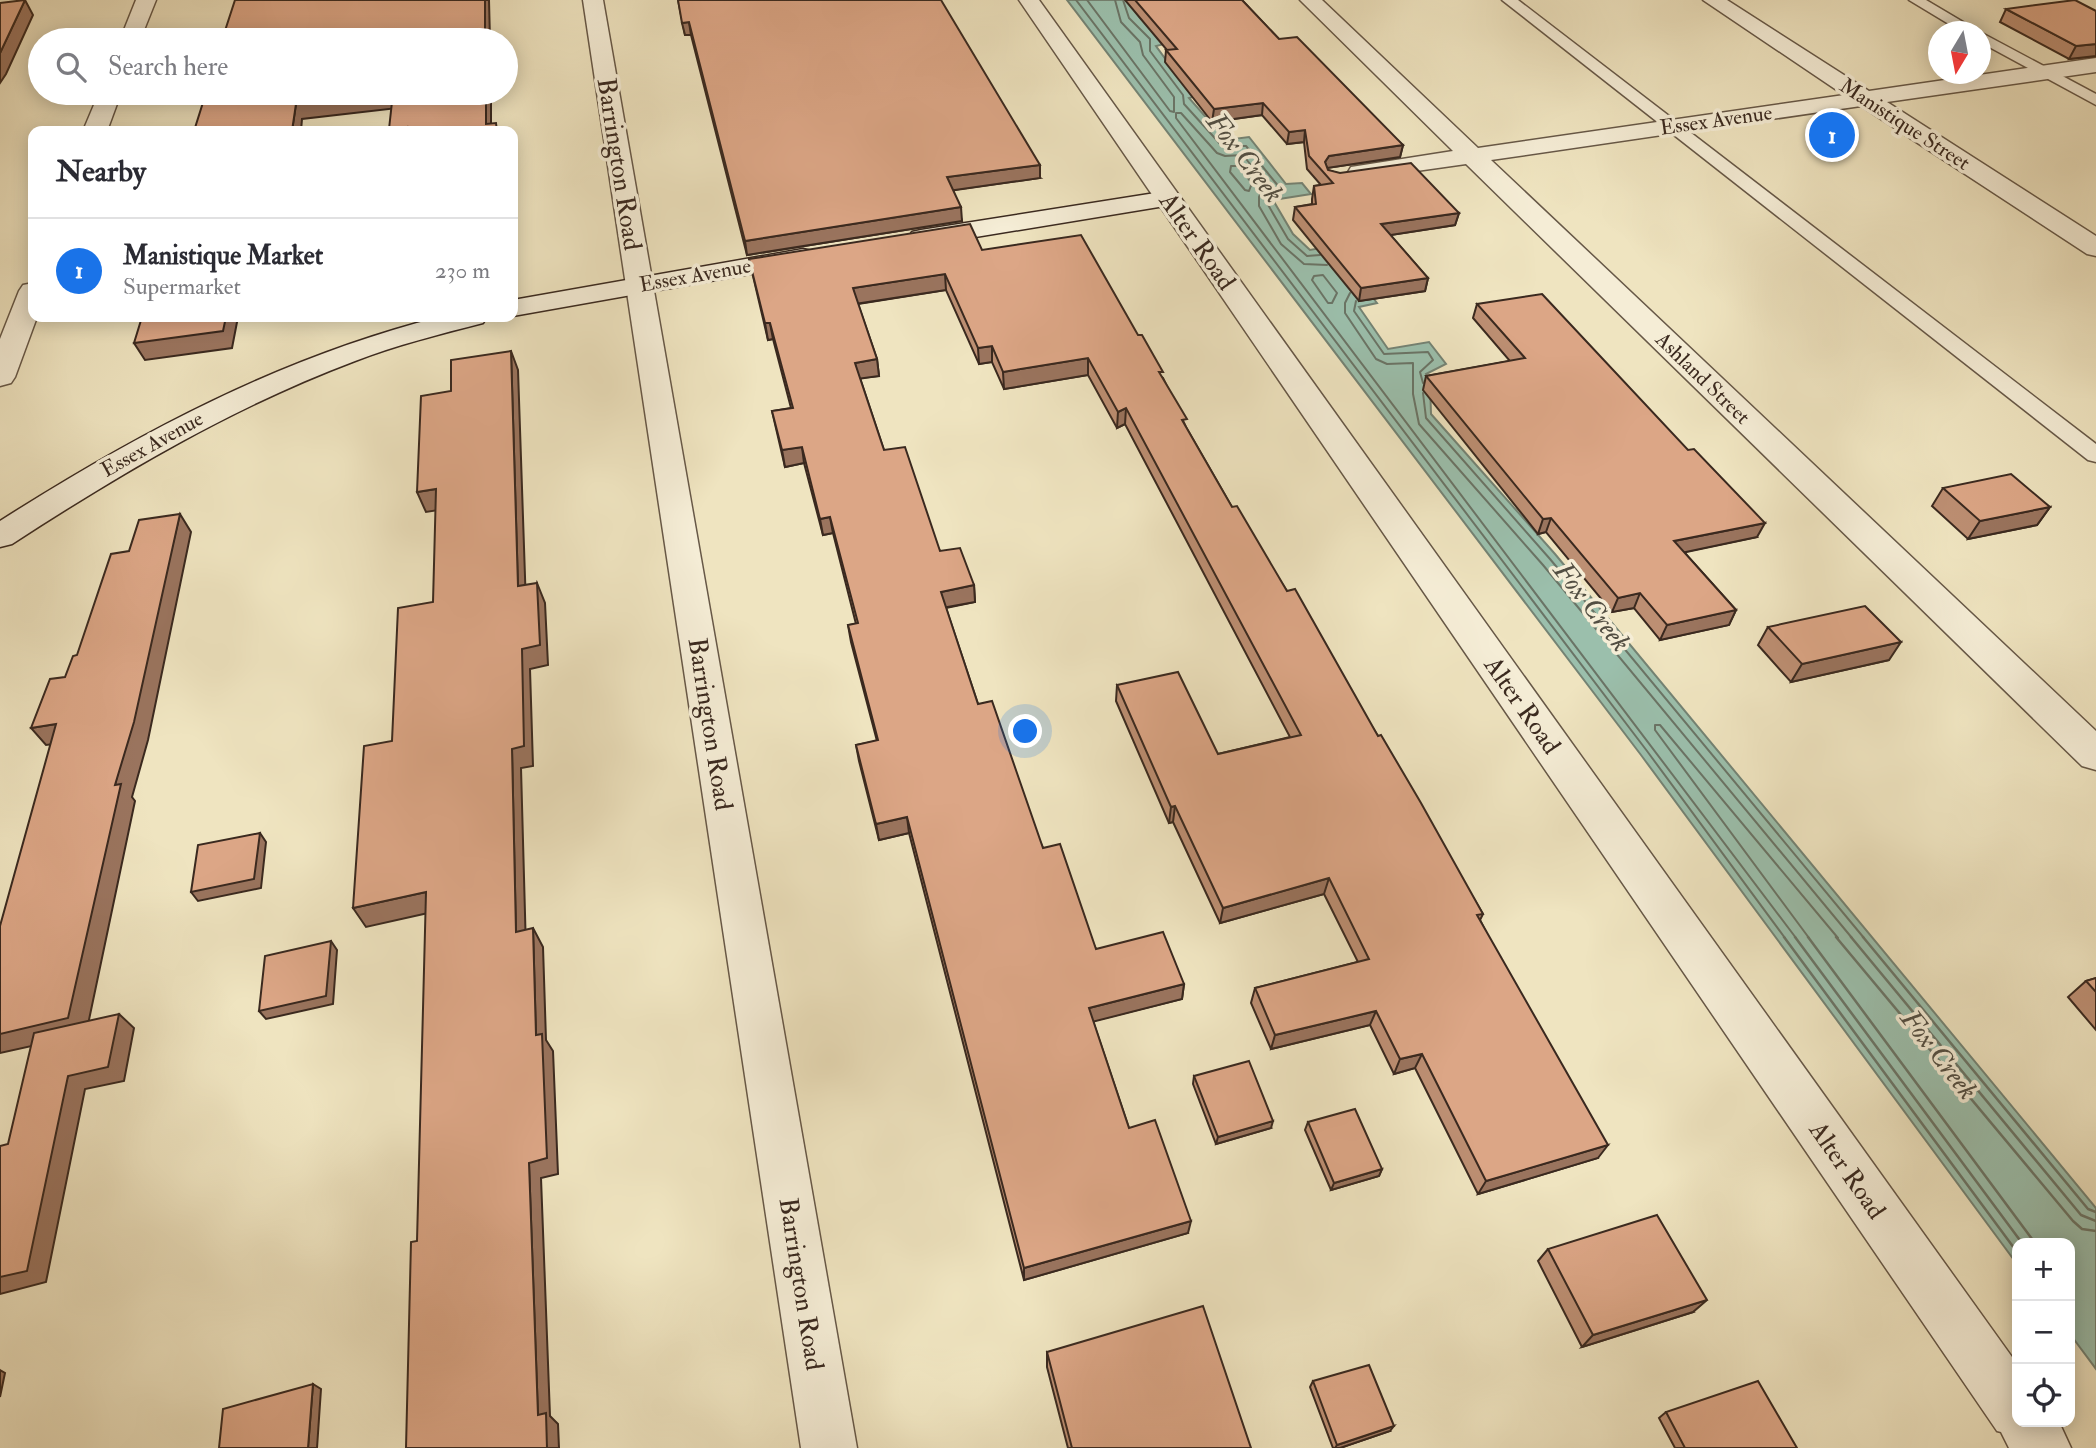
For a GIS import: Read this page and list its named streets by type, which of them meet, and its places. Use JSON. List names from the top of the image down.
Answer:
{
  "streets": {
    "street": [
      "Essex Avenue",
      "Manistique Street",
      "Barrington Road",
      "Alter Road",
      "Ashland Street"
    ]
  },
  "crossings": [
    ["Essex Avenue", "Manistique Street"],
    ["Essex Avenue", "Barrington Road"],
    ["Essex Avenue", "Ashland Street"]
  ],
  "water": ["Fox Creek"],
  "north": "bottom",
  "page": {
    "search": "Search here",
    "pins": "1",
    "heading": "Nearby",
    "list": [
      {
        "mark": "1",
        "name": "Manistique Market",
        "note": "Supermarket",
        "value": "230 m"
      }
    ],
    "map_buttons": ["+", "−"]
  }
}
